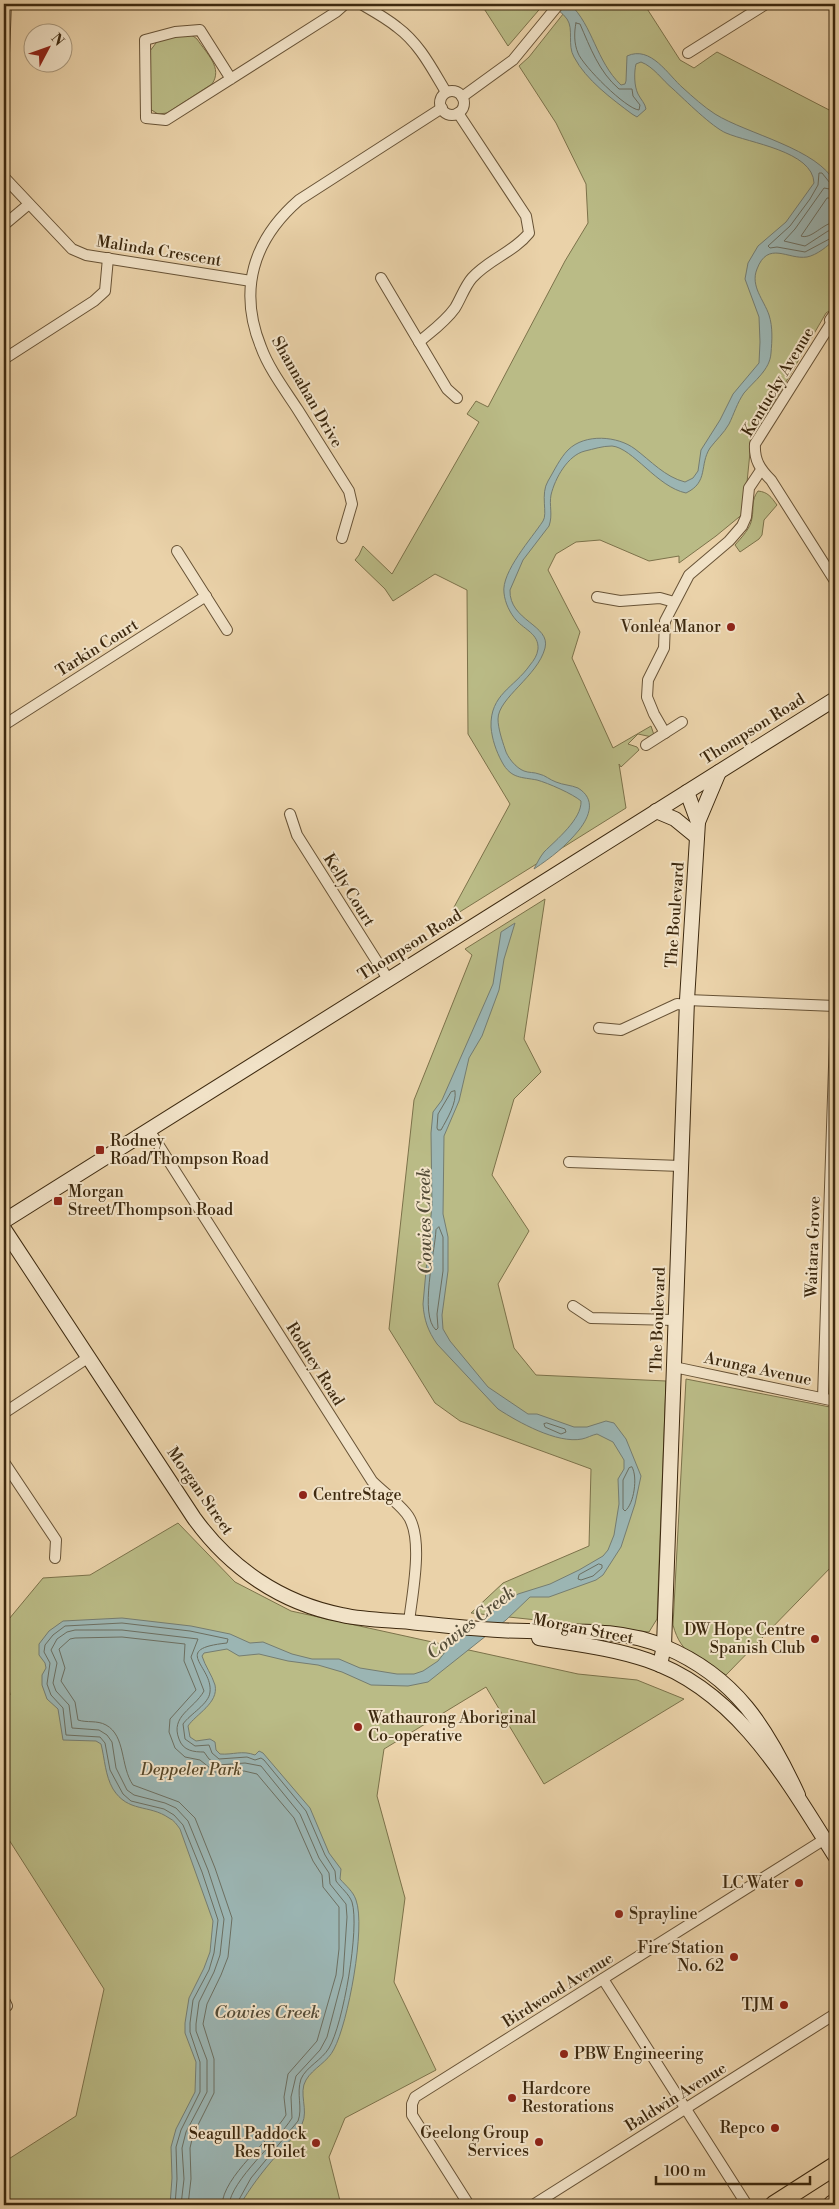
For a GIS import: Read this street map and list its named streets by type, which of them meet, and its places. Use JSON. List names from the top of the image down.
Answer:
{
  "streets": {
    "main road": ["Thompson Road", "The Boulevard", "Morgan Street"],
    "street": [
      "Malinda Crescent",
      "Kentucky Avenue",
      "Shannahan Drive",
      "Tarkin Court",
      "Kelly Court",
      "Waitara Grove",
      "Rodney Road",
      "Arunga Avenue",
      "Birdwood Avenue",
      "Baldwin Avenue"
    ]
  },
  "crossings": [
    ["Malinda Crescent", "Shannahan Drive"],
    ["Thompson Road", "Kelly Court"],
    ["Thompson Road", "The Boulevard"],
    ["Thompson Road", "Rodney Road"],
    ["Thompson Road", "Morgan Street"],
    ["The Boulevard", "Arunga Avenue"],
    ["The Boulevard", "Morgan Street"],
    ["Waitara Grove", "Arunga Avenue"],
    ["Rodney Road", "Morgan Street"]
  ],
  "water": ["Cowies Creek"],
  "parks": ["Deppeler Park"],
  "places": {
    "other": [
      "Vonlea Manor",
      "CentreStage",
      "DW Hope Centre Spanish Club",
      "Wathaurong Aboriginal Co-operative",
      "LC Water",
      "Sprayline",
      "Fire Station No. 62",
      "TJM",
      "PBW Engineering",
      "Hardcore Restorations",
      "Repco",
      "Geelong Group Services",
      "Seagull Paddock Res Toilet"
    ],
    "transit": ["Rodney Road/Thompson Road", "Morgan Street/Thompson Road"]
  },
  "scale_bar": "100 m",
  "north": "top right"
}
